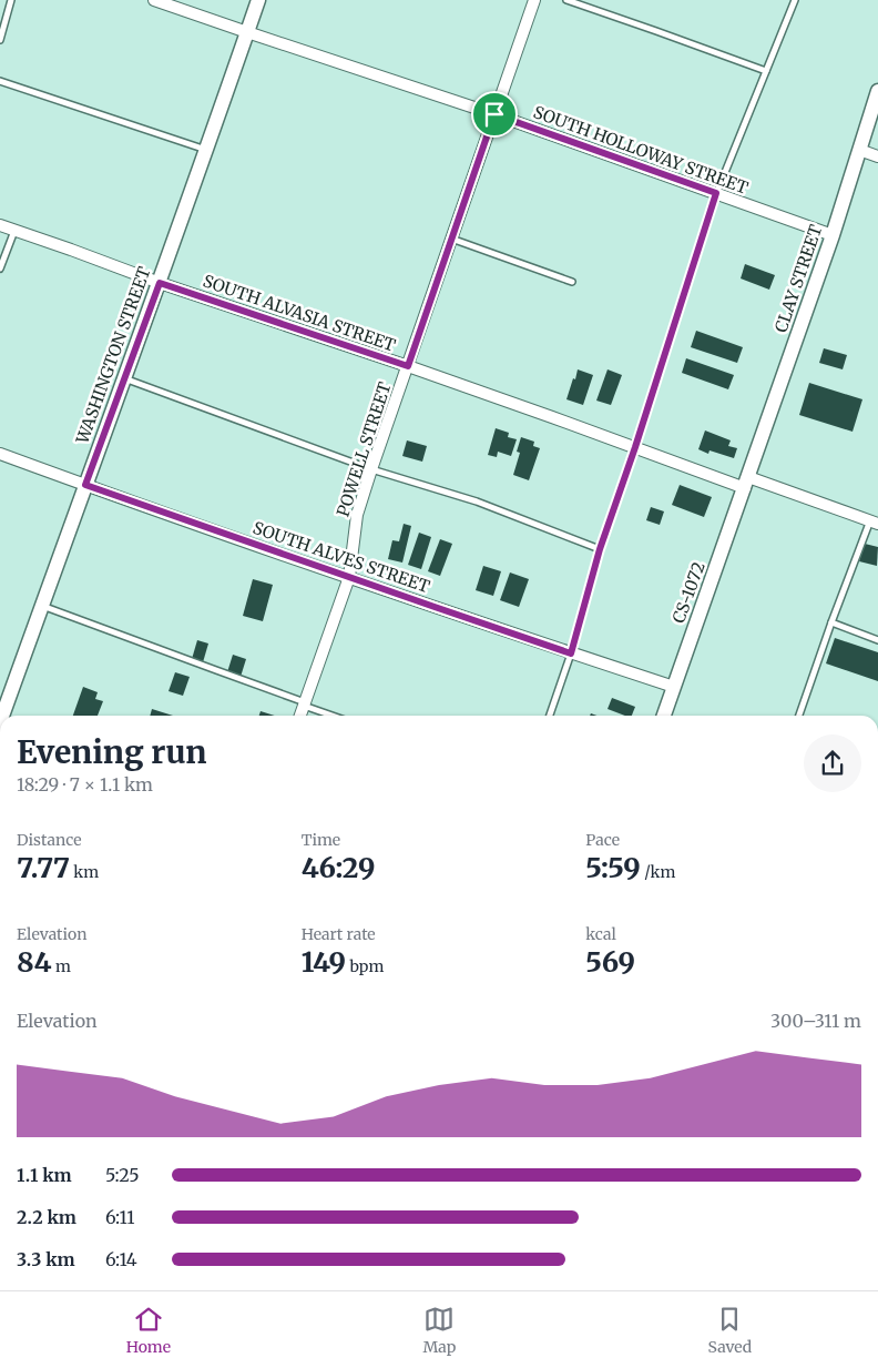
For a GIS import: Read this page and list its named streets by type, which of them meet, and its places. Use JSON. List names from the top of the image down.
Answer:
{
  "streets": {
    "street": [
      "SOUTH HOLLOWAY STREET",
      "CLAY STREET",
      "SOUTH ALVASIA STREET",
      "WASHINGTON STREET",
      "POWELL STREET",
      "SOUTH ALVES STREET",
      "CS-1072"
    ]
  },
  "crossings": [
    ["SOUTH HOLLOWAY STREET", "CLAY STREET"],
    ["SOUTH HOLLOWAY STREET", "WASHINGTON STREET"],
    ["SOUTH HOLLOWAY STREET", "POWELL STREET"],
    ["CLAY STREET", "SOUTH ALVASIA STREET"],
    ["CLAY STREET", "CS-1072"],
    ["SOUTH ALVASIA STREET", "WASHINGTON STREET"],
    ["SOUTH ALVASIA STREET", "POWELL STREET"],
    ["SOUTH ALVASIA STREET", "CS-1072"],
    ["WASHINGTON STREET", "SOUTH ALVES STREET"],
    ["POWELL STREET", "SOUTH ALVES STREET"],
    ["SOUTH ALVES STREET", "CS-1072"]
  ],
  "page": {
    "heading": ["Evening run", "18:29 · 7 × 1.1 km"],
    "stats": [
      ["Distance", "7.77 km"],
      ["Time", "46:29"],
      ["Pace", "5:59 /km"],
      ["Elevation", "84 m"],
      ["Heart rate", "149 bpm"],
      ["kcal", "569"]
    ],
    "chart": ["Elevation", "300–311 m"],
    "list": [
      {
        "name": "1.1 km",
        "note": "5:25"
      },
      {
        "name": "2.2 km",
        "note": "6:11"
      },
      {
        "name": "3.3 km",
        "note": "6:14"
      }
    ],
    "tabs": ["Home", "Map", "Saved"]
  }
}
